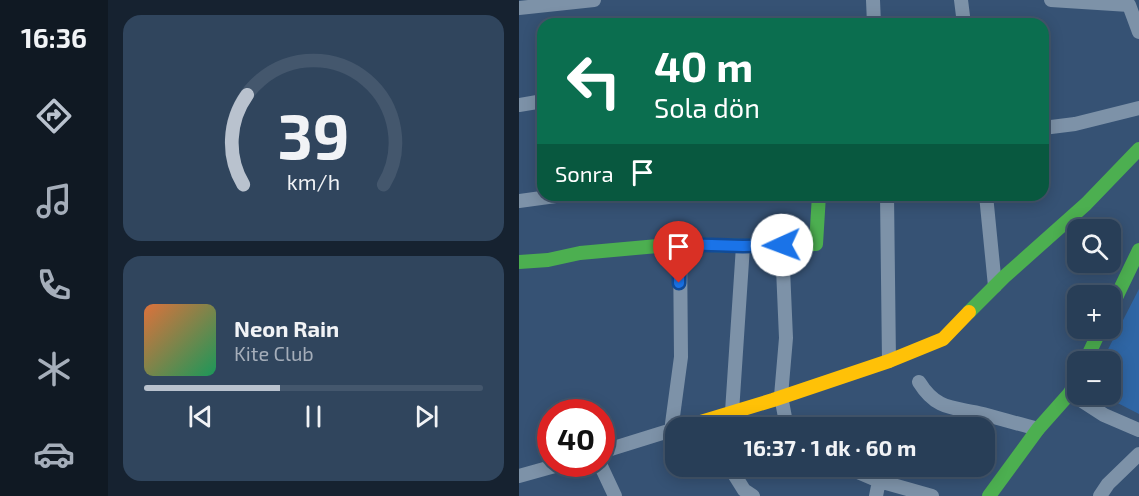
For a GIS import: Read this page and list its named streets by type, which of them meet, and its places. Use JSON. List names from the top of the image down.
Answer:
{
  "page": {
    "tabs": "16:36",
    "turn": ["40 m", "Sola dön"],
    "then": "Sonra",
    "map_buttons": ["+", "−"],
    "song": ["Neon Rain", "Kite Club"],
    "limit": "40",
    "trip": "16:37 · 1 dk · 60 m",
    "gauge": ["39", "km/h"]
  }
}
